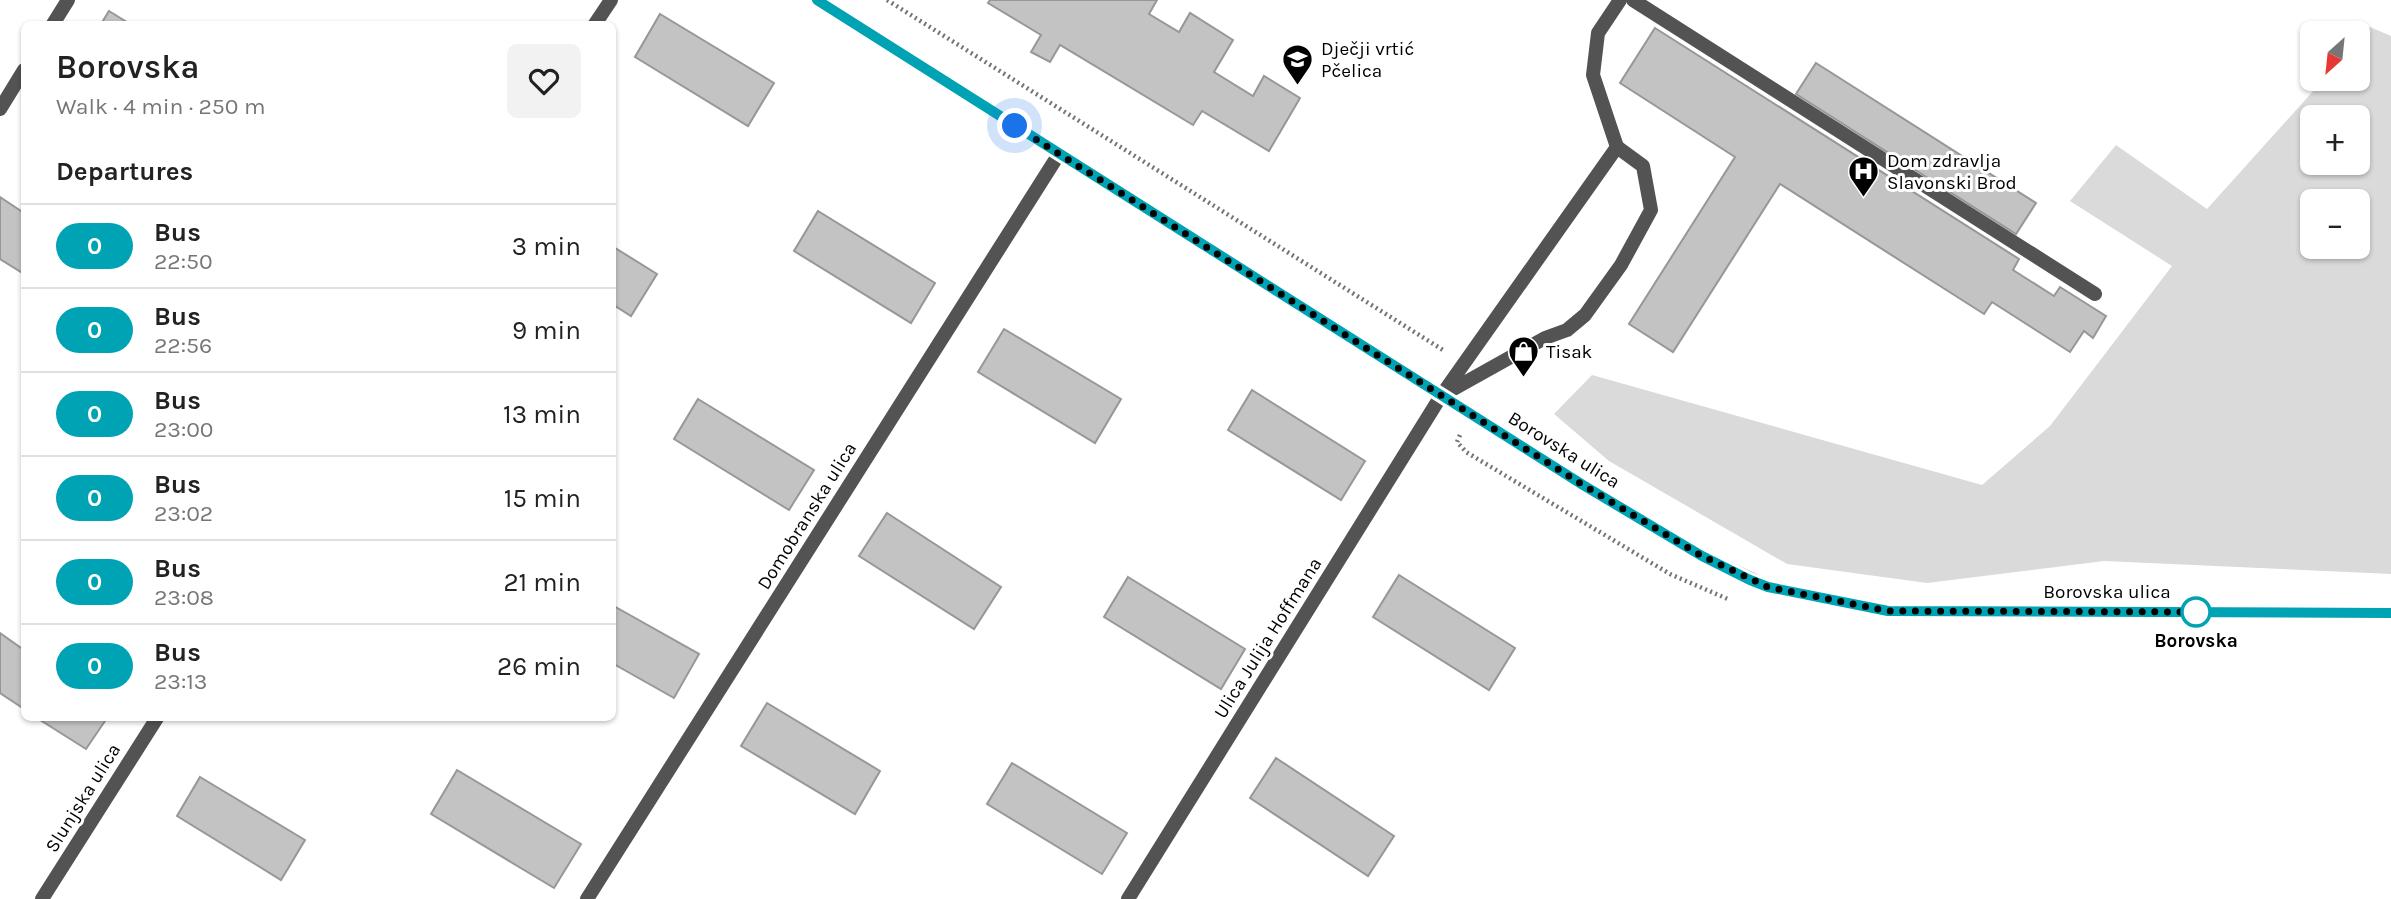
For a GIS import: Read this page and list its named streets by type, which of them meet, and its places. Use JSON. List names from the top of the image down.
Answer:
{
  "streets": {
    "street": [
      "Borovska ulica",
      "Domobranska ulica",
      "Ulica Julija Hoffmana",
      "Slunjska ulica"
    ]
  },
  "crossings": [
    ["Borovska ulica", "Domobranska ulica"],
    ["Borovska ulica", "Ulica Julija Hoffmana"]
  ],
  "places": {
    "school or university": ["Dječji vrtić Pčelica"],
    "hospital": ["Dom zdravlja Slavonski Brod"],
    "shop": ["Tisak"],
    "other": ["Borovska"]
  },
  "lines": ["bus line 0"],
  "north": "bottom left",
  "page": {
    "map_buttons": ["+", "−"],
    "heading": [
      ["Borovska", "Walk · 4 min · 250 m"],
      "Departures"
    ],
    "list": [
      {
        "mark": "0",
        "name": "Bus",
        "note": "22:50",
        "value": "3 min"
      },
      {
        "mark": "0",
        "name": "Bus",
        "note": "22:56",
        "value": "9 min"
      },
      {
        "mark": "0",
        "name": "Bus",
        "note": "23:00",
        "value": "13 min"
      },
      {
        "mark": "0",
        "name": "Bus",
        "note": "23:02",
        "value": "15 min"
      },
      {
        "mark": "0",
        "name": "Bus",
        "note": "23:08",
        "value": "21 min"
      },
      {
        "mark": "0",
        "name": "Bus",
        "note": "23:13",
        "value": "26 min"
      }
    ]
  }
}
